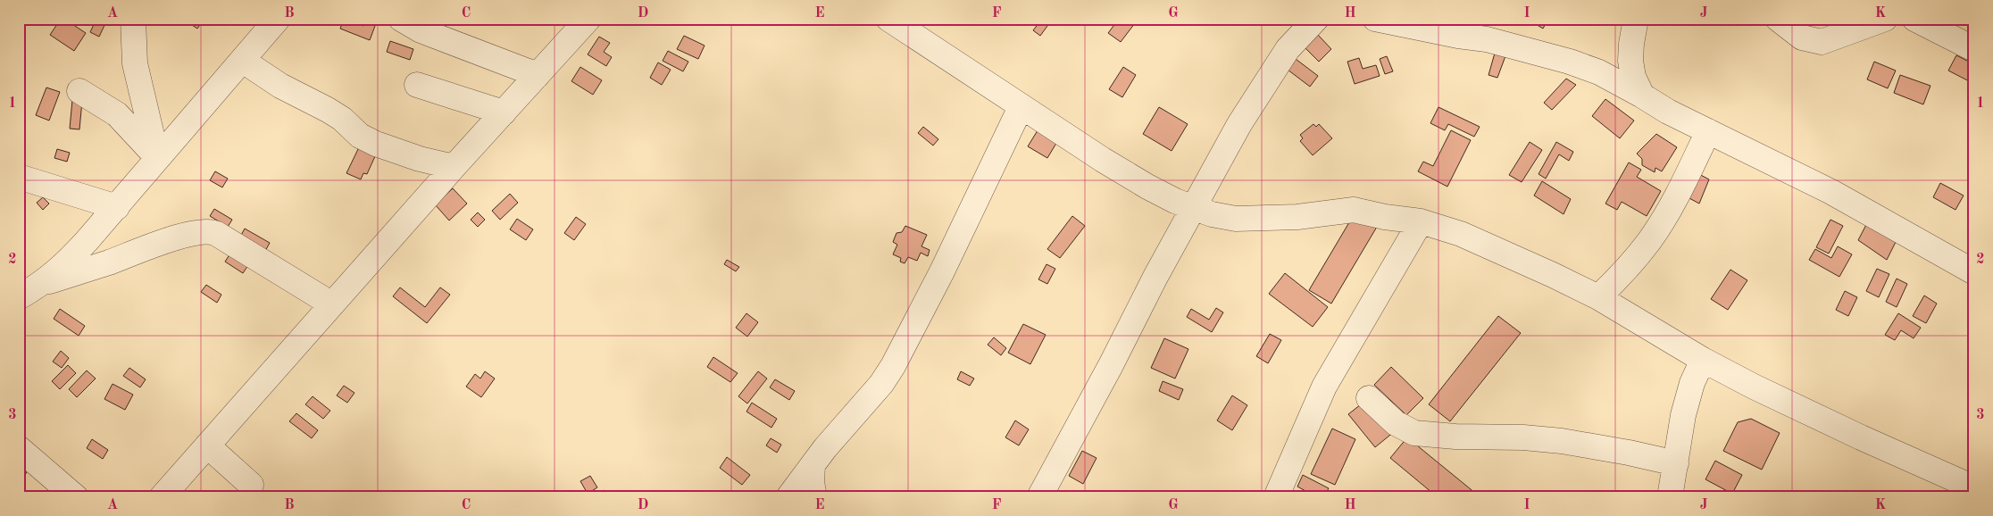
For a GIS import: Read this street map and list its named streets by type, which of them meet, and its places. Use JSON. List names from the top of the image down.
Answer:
{
  "grid": {
    "columns": [
      "A",
      "B",
      "C",
      "D",
      "E",
      "F",
      "G",
      "H",
      "I",
      "J",
      "K"
    ],
    "rows": ["1", "2", "3"]
  }
}
